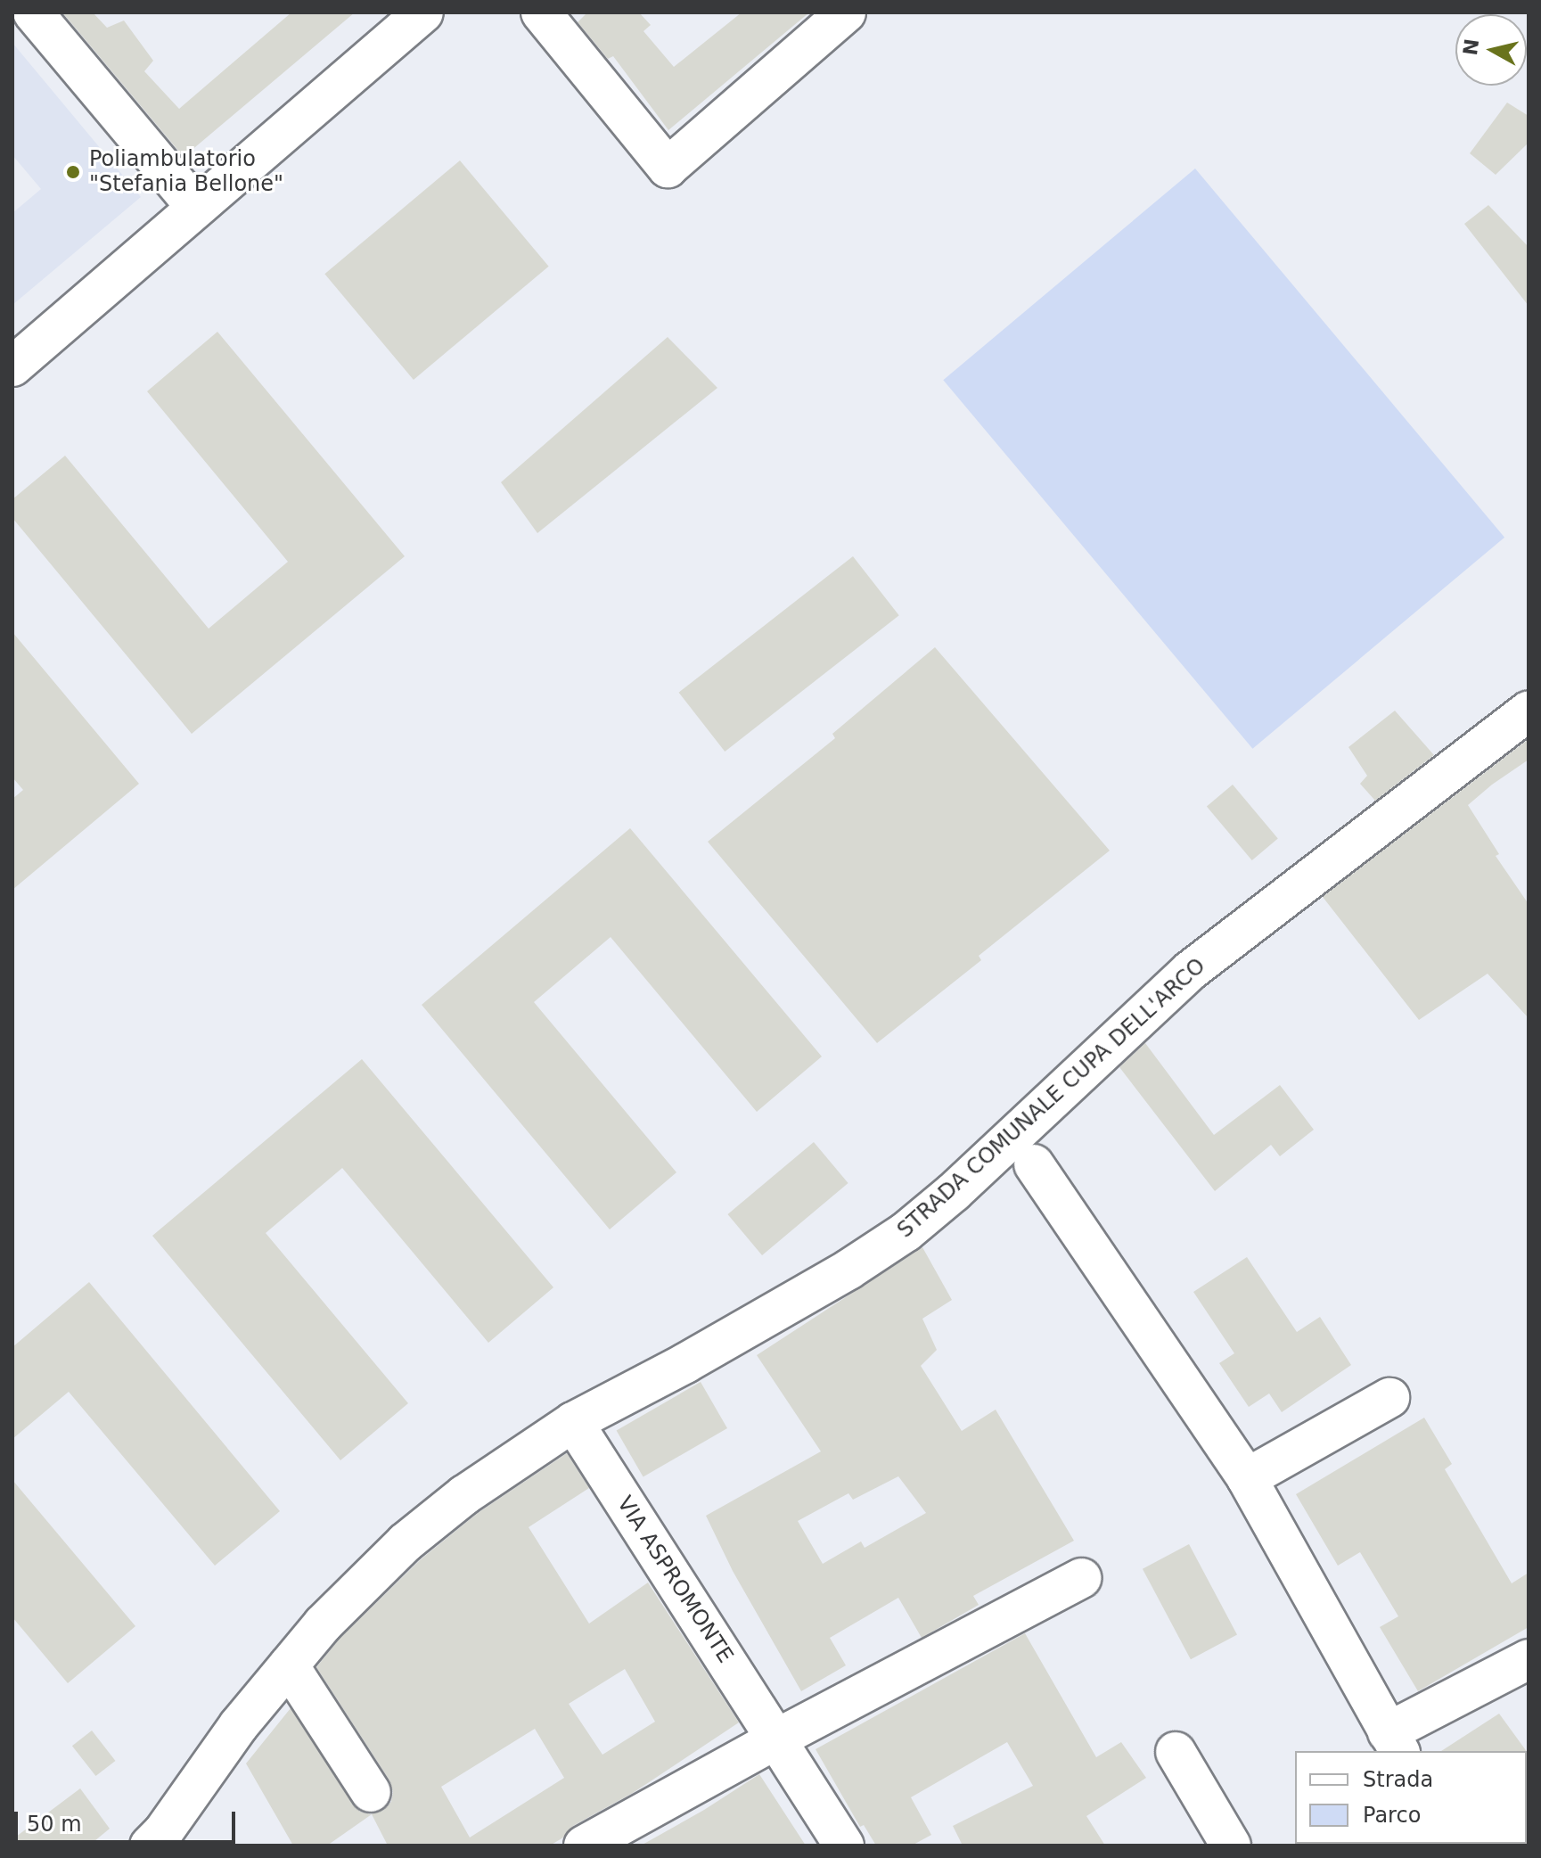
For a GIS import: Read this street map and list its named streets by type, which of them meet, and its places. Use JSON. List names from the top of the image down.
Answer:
{
  "streets": {
    "street": ["STRADA COMUNALE CUPA DELL'ARCO", "VIA ASPROMONTE"]
  },
  "crossings": [
    ["STRADA COMUNALE CUPA DELL'ARCO", "VIA ASPROMONTE"]
  ],
  "places": ["Poliambulatorio \"Stefania Bellone\""],
  "legend": ["Strada", "Parco"],
  "scale_bar": "50 m",
  "north": "left"
}
